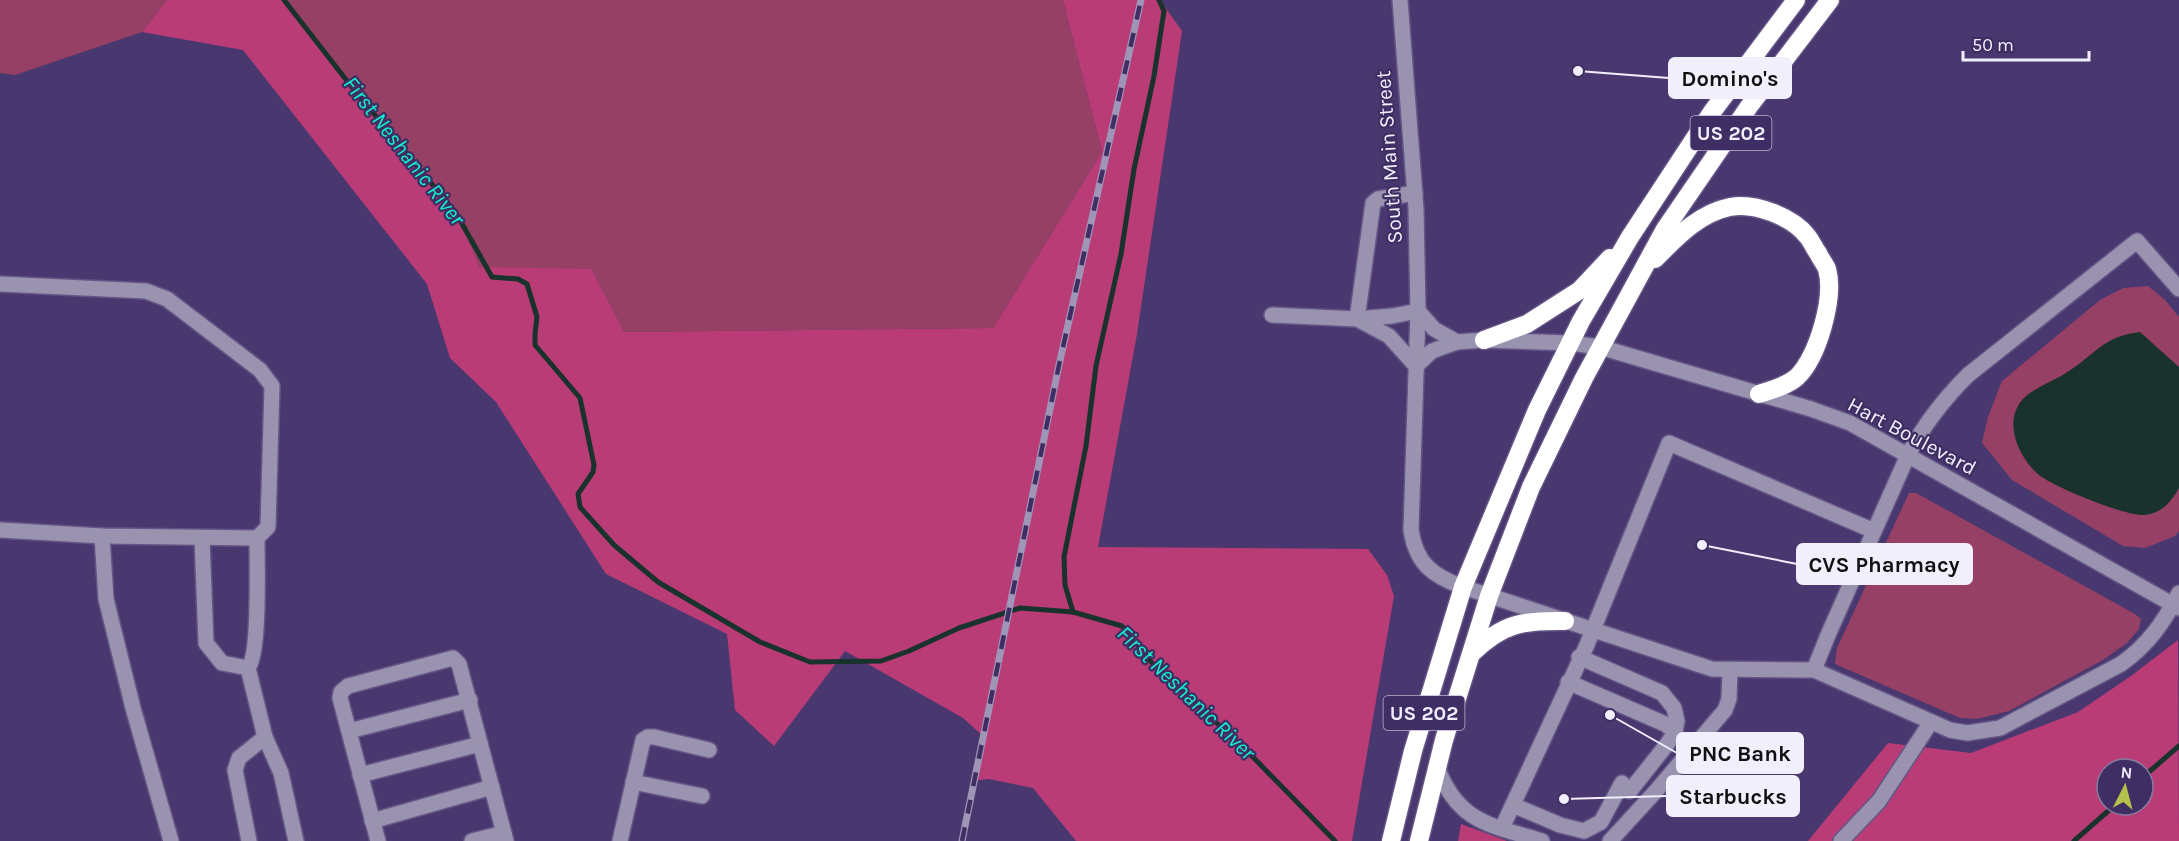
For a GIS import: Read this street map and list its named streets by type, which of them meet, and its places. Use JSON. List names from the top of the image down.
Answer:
{
  "streets": {
    "highway": ["US 202"],
    "street": ["South Main Street", "Hart Boulevard"]
  },
  "crossings": [
    ["US 202", "South Main Street"],
    ["US 202", "Hart Boulevard"]
  ],
  "water": ["First Neshanic River"],
  "places": [
    "Domino's",
    "CVS Pharmacy",
    "PNC Bank",
    "Starbucks"
  ],
  "scale_bar": "50 m",
  "north": "top"
}
